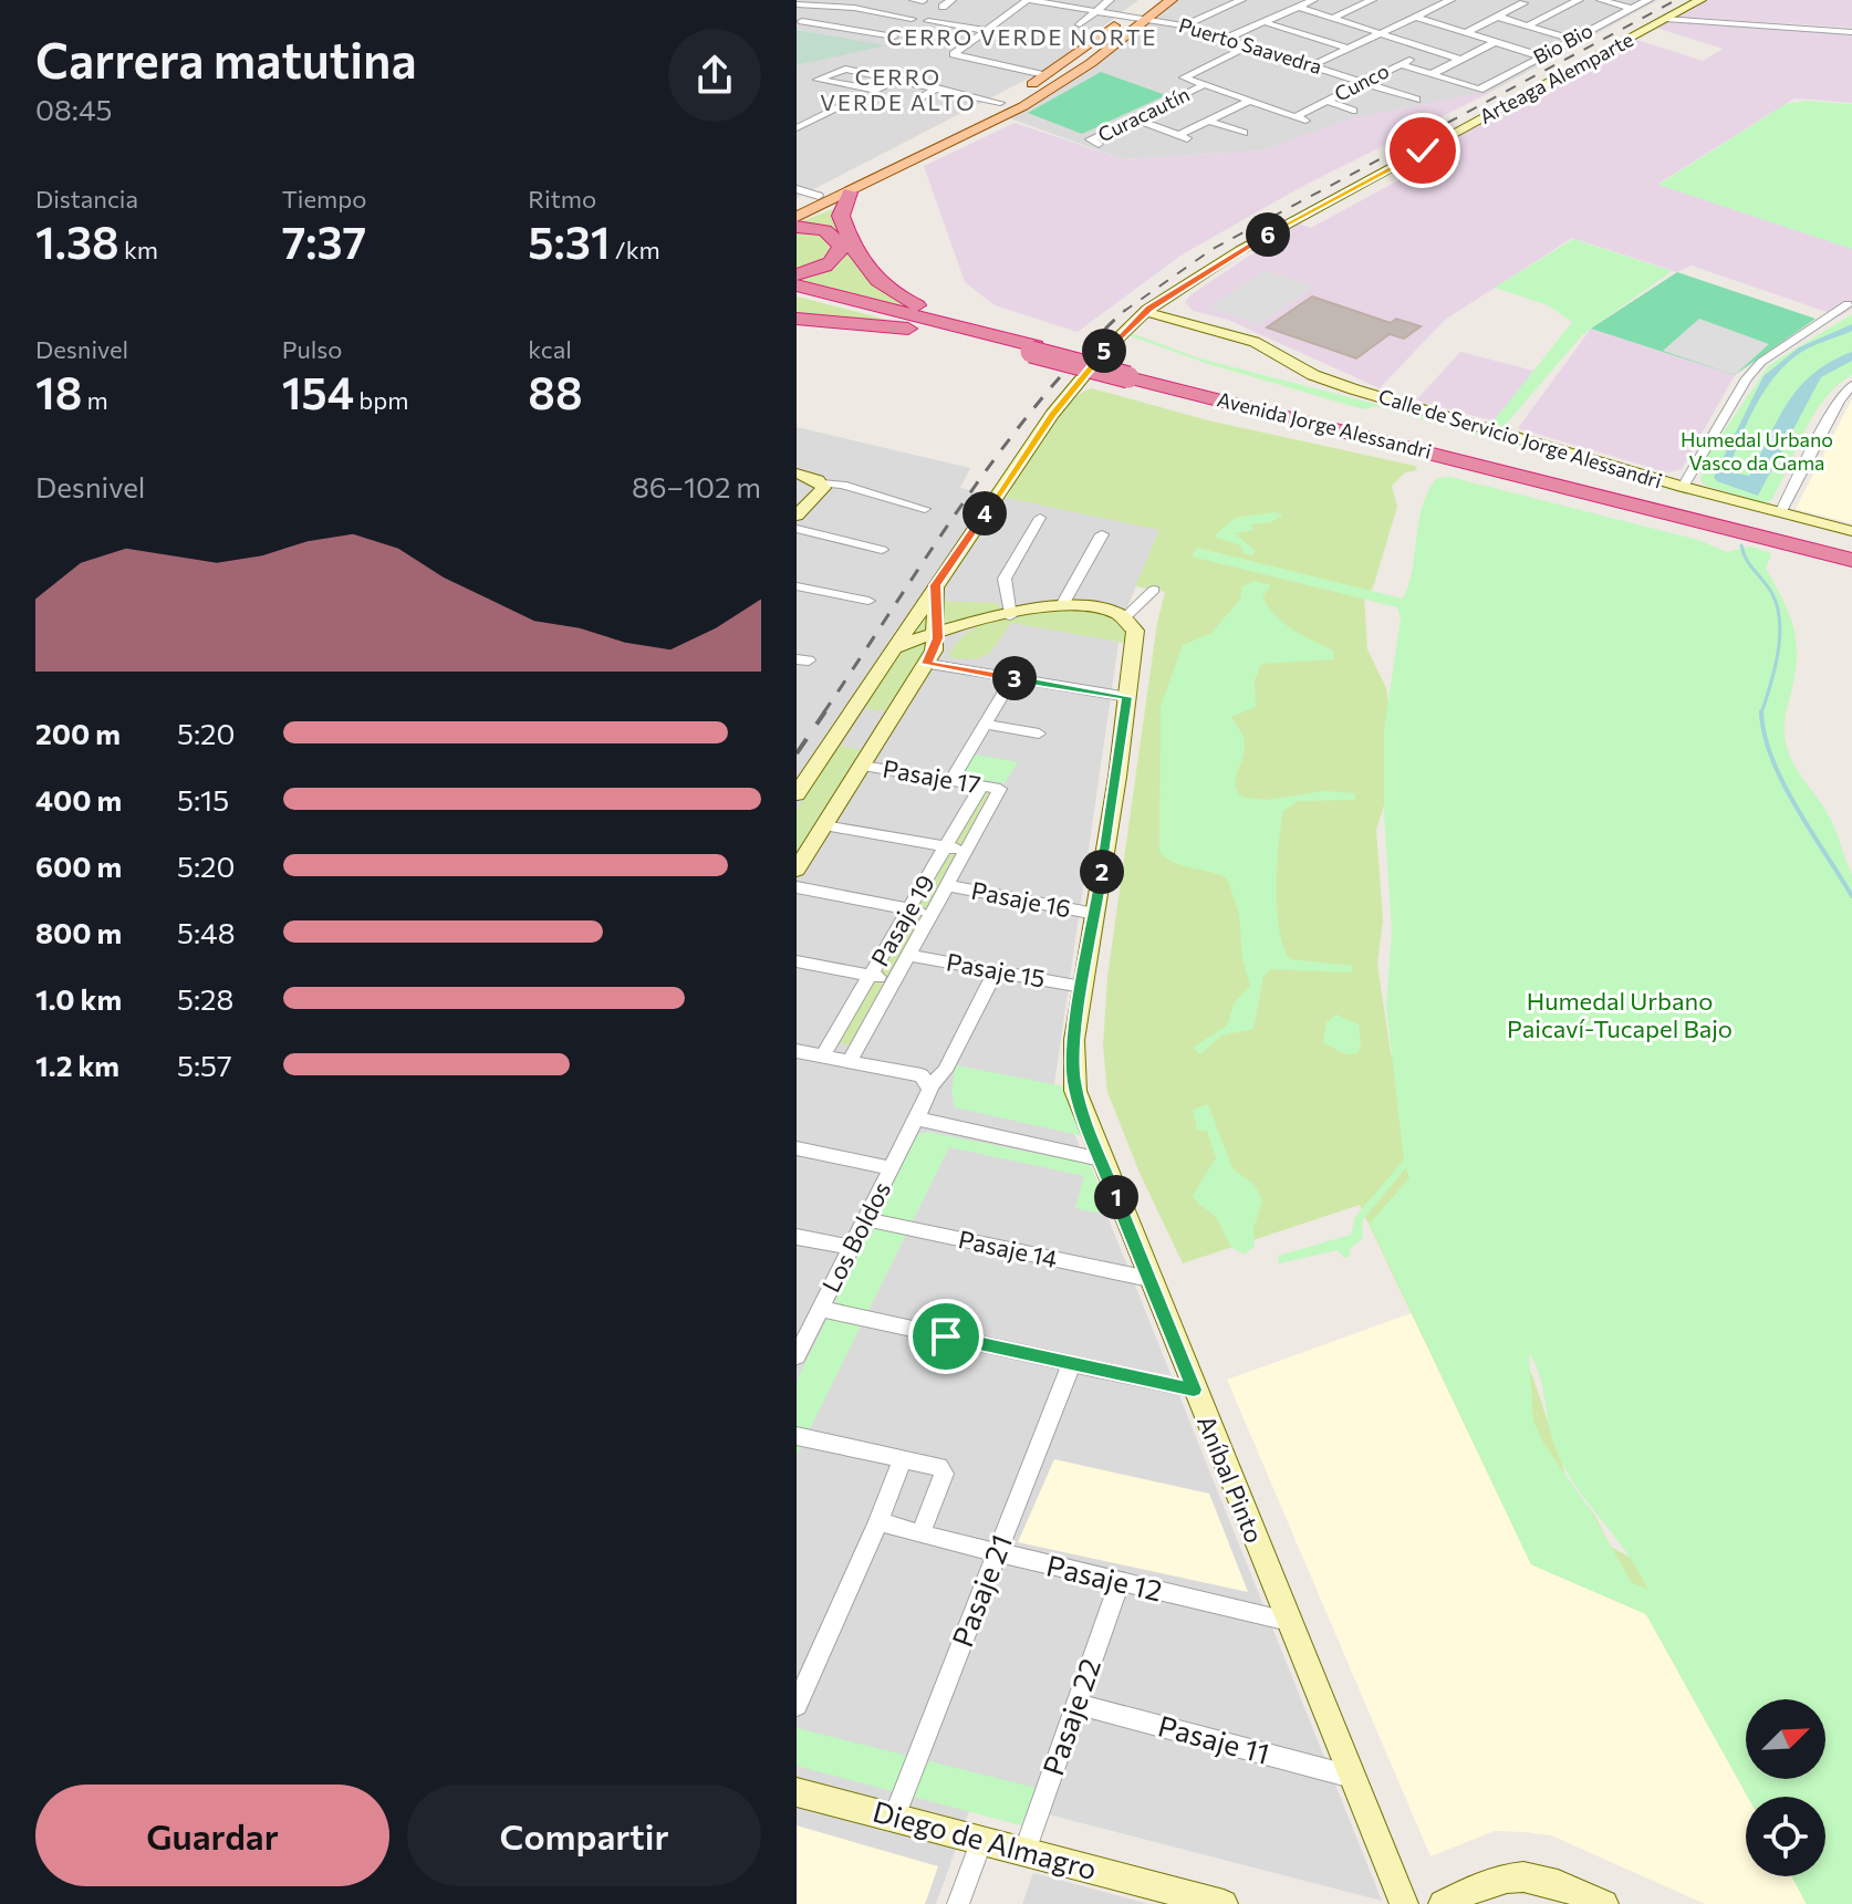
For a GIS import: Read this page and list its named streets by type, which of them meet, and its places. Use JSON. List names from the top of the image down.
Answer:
{
  "streets": {
    "highway": ["Avenida Jorge Alessandri"],
    "street": [
      "Bio Bio",
      "Puerto Saavedra",
      "Arteaga Alemparte",
      "Cunco",
      "Curacautín",
      "Calle de Servicio Jorge Alessandri",
      "Pasaje 17",
      "Pasaje 16",
      "Pasaje 19",
      "Pasaje 15",
      "Los Boldos",
      "Pasaje 14",
      "Aníbal Pinto",
      "Pasaje 12",
      "Pasaje 21",
      "Pasaje 22",
      "Pasaje 11",
      "Diego de Almagro"
    ]
  },
  "crossings": [
    ["Puerto Saavedra", "Cunco"],
    ["Puerto Saavedra", "Curacautín"],
    ["Arteaga Alemparte", "Calle de Servicio Jorge Alessandri"],
    ["Pasaje 17", "Pasaje 19"],
    ["Pasaje 16", "Pasaje 19"],
    ["Pasaje 16", "Aníbal Pinto"],
    ["Pasaje 19", "Pasaje 15"],
    ["Pasaje 15", "Aníbal Pinto"],
    ["Los Boldos", "Pasaje 14"],
    ["Pasaje 14", "Aníbal Pinto"],
    ["Aníbal Pinto", "Pasaje 12"],
    ["Aníbal Pinto", "Pasaje 11"],
    ["Pasaje 12", "Pasaje 21"],
    ["Pasaje 12", "Pasaje 22"],
    ["Pasaje 21", "Diego de Almagro"],
    ["Pasaje 22", "Pasaje 11"],
    ["Pasaje 22", "Diego de Almagro"]
  ],
  "districts": ["CERRO VERDE NORTE", "CERRO VERDE ALTO"],
  "parks": ["Humedal Urbano Vasco da Gama", "Humedal Urbano Paicaví-Tucapel Bajo"],
  "north": "top right",
  "page": {
    "heading": ["Carrera matutina", "08:45"],
    "stats": [
      ["Distancia", "1.38 km"],
      ["Tiempo", "7:37"],
      ["Ritmo", "5:31 /km"],
      ["Desnivel", "18 m"],
      ["Pulso", "154 bpm"],
      ["kcal", "88"]
    ],
    "pins": [
      "6",
      "5",
      "4",
      "3",
      "2",
      "1"
    ],
    "chart": ["Desnivel", "86–102 m"],
    "list": [
      {
        "name": "200 m",
        "note": "5:20"
      },
      {
        "name": "400 m",
        "note": "5:15"
      },
      {
        "name": "600 m",
        "note": "5:20"
      },
      {
        "name": "800 m",
        "note": "5:48"
      },
      {
        "name": "1.0 km",
        "note": "5:28"
      },
      {
        "name": "1.2 km",
        "note": "5:57"
      }
    ],
    "buttons": ["Guardar", "Compartir"]
  }
}
